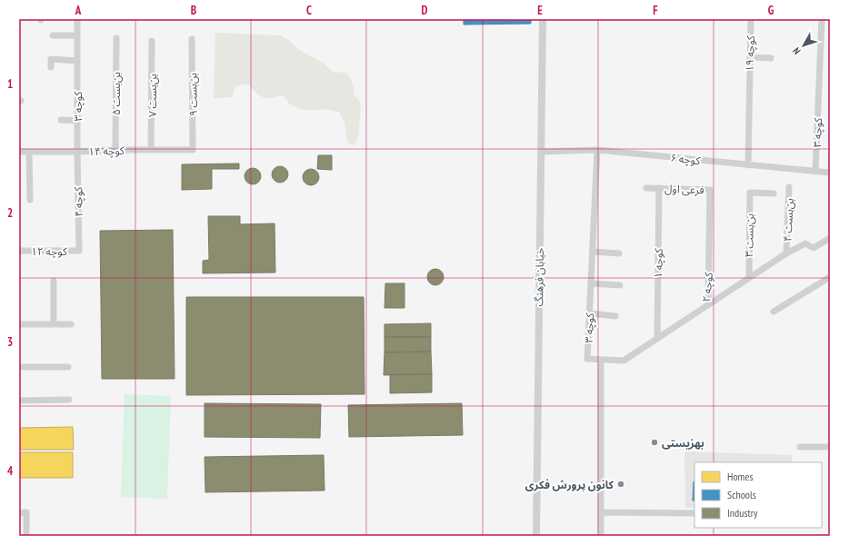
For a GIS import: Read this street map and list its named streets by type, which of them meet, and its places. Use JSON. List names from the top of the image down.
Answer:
{
  "streets": {
    "street": [
      "کوچه ۱۹",
      "بن‌بست ۵",
      "بن‌بست ۹",
      "بن‌بست ۷",
      "کوچه ۳",
      "کوچه ۱۴",
      "کوچه ۶",
      "فرعی اول",
      "کوچه ۴",
      "بن‌بست ۴",
      "بن‌بست ۳",
      "کوچه ۱۲",
      "کوچه ۱",
      "خیابان فرهنگ",
      "کوچه ۲"
    ]
  },
  "crossings": [
    ["کوچه ۱۹", "کوچه ۶"],
    ["بن‌بست ۵", "کوچه ۱۴"],
    ["بن‌بست ۹", "کوچه ۱۴"],
    ["بن‌بست ۷", "کوچه ۱۴"],
    ["کوچه ۳", "کوچه ۱۴"],
    ["کوچه ۳", "کوچه ۶"],
    ["کوچه ۳", "کوچه ۴"],
    ["کوچه ۳", "کوچه ۲"],
    ["کوچه ۱۴", "کوچه ۴"],
    ["کوچه ۶", "خیابان فرهنگ"],
    ["فرعی اول", "کوچه ۱"],
    ["فرعی اول", "کوچه ۲"],
    ["کوچه ۴", "کوچه ۱۲"],
    ["کوچه ۱", "کوچه ۲"]
  ],
  "places": ["بهزیستی", "کانون پرورش فکری"],
  "legend": ["Homes", "Schools", "Industry"],
  "north": "bottom left",
  "grid": {
    "columns": [
      "A",
      "B",
      "C",
      "D",
      "E",
      "F",
      "G"
    ],
    "rows": [
      "1",
      "2",
      "3",
      "4"
    ]
  }
}
